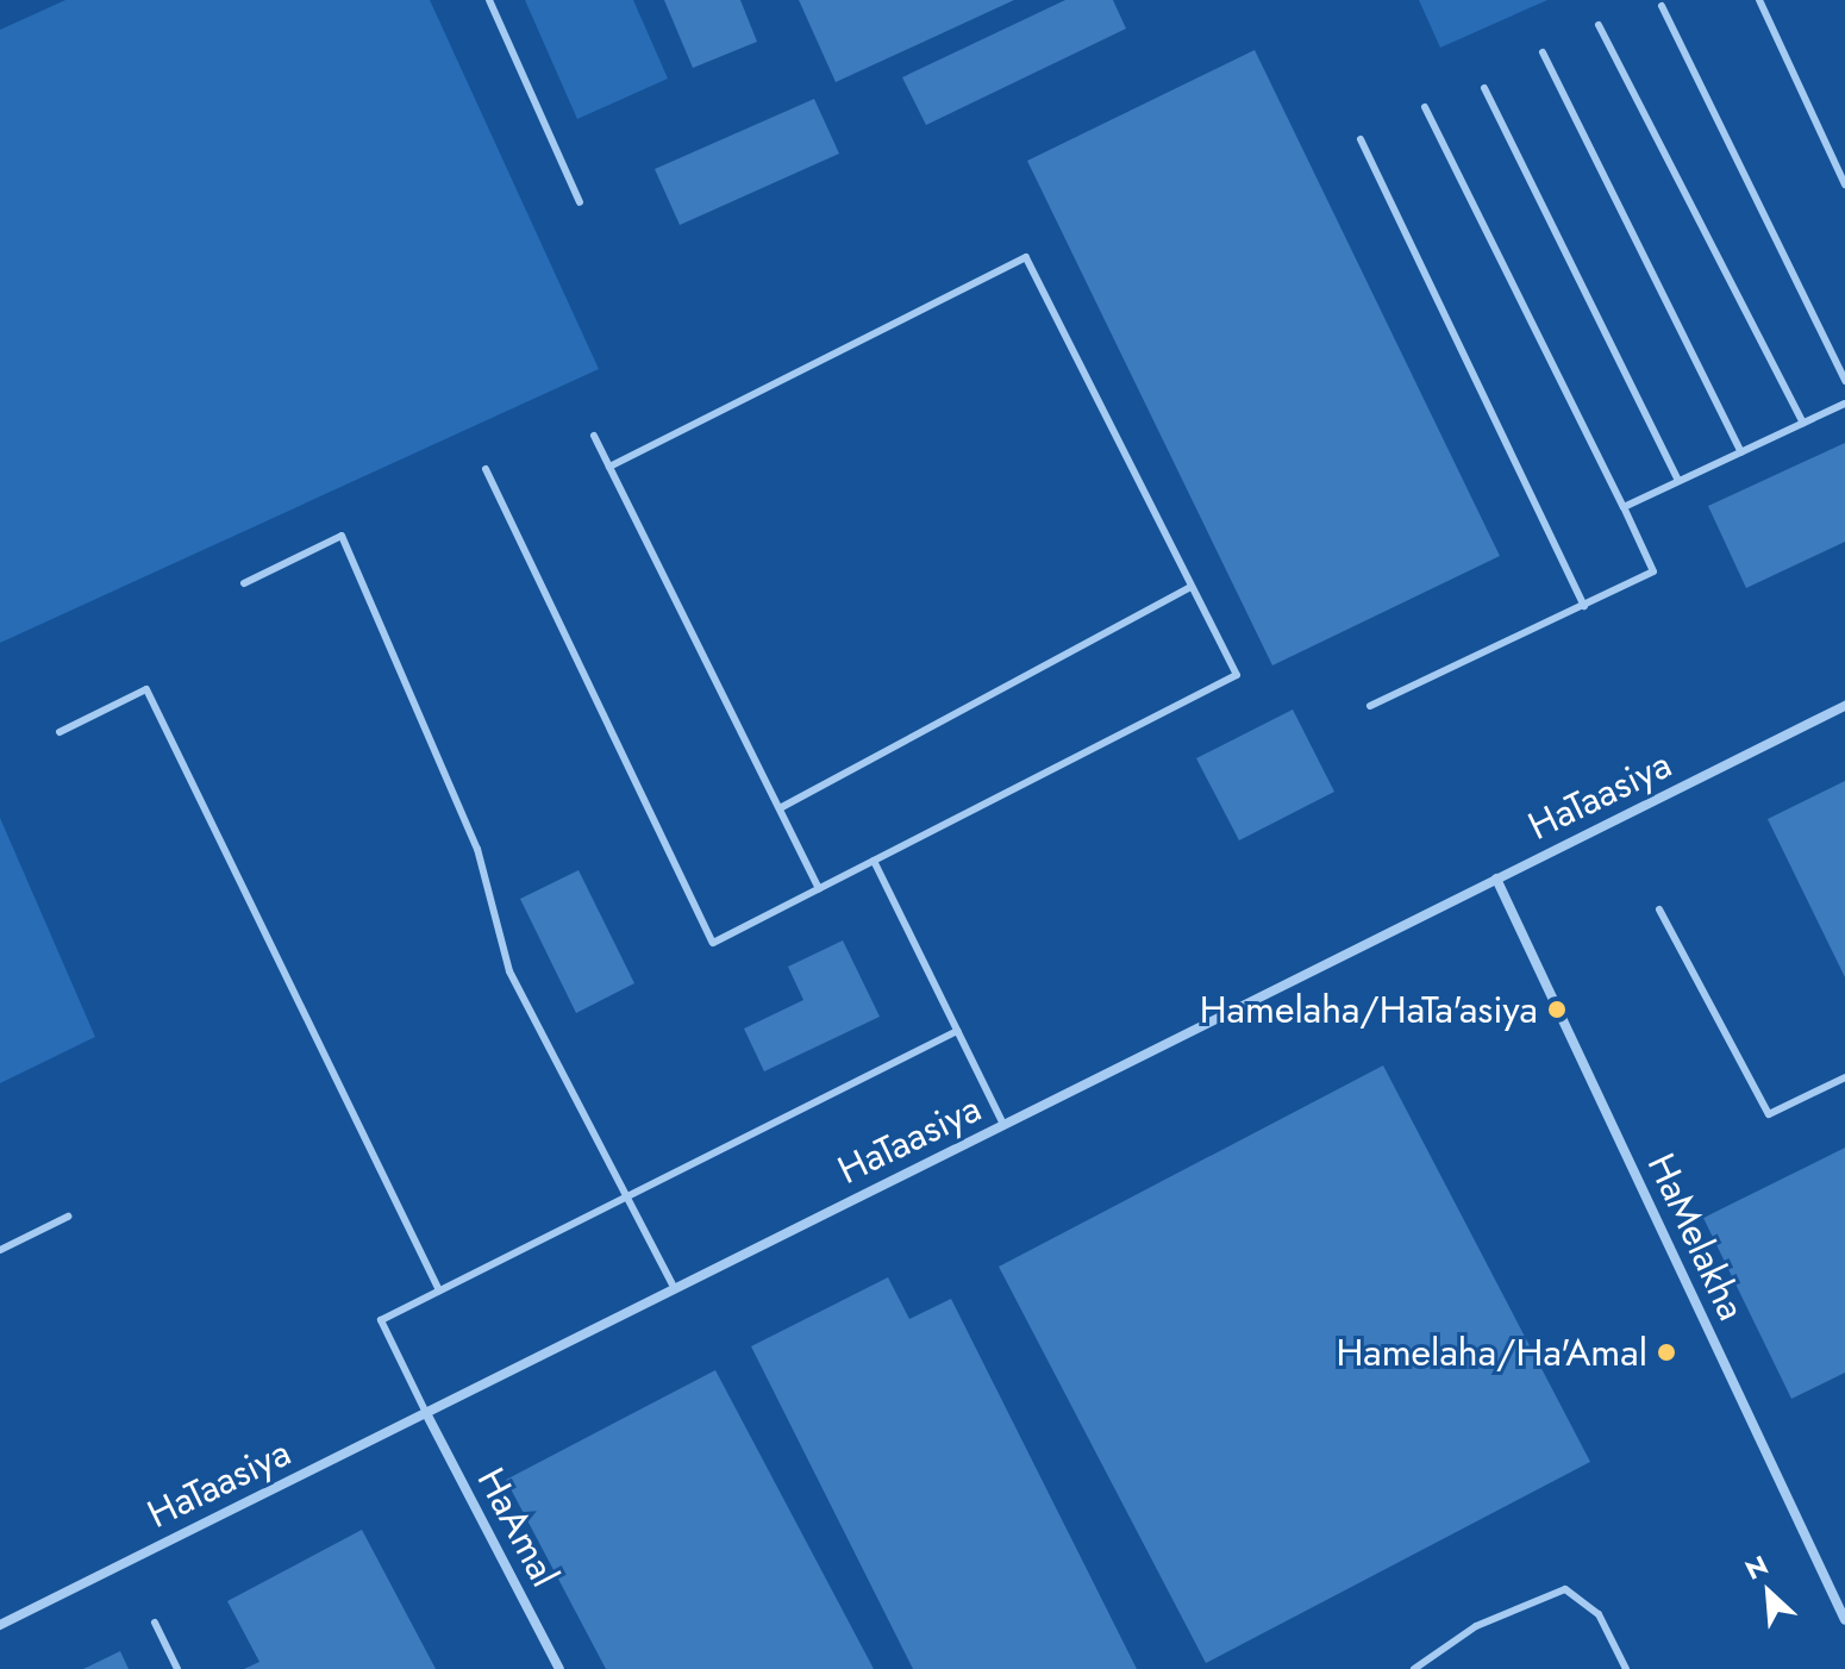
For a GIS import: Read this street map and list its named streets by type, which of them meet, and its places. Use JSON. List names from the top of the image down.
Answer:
{
  "streets": {
    "street": ["HaTaasiya", "HaMelakha", "HaAmal"]
  },
  "crossings": [
    ["HaTaasiya", "HaMelakha"],
    ["HaTaasiya", "HaAmal"]
  ],
  "places": ["Hamelaha/HaTa'asiya", "Hamelaha/Ha'Amal"],
  "north": "top left"
}
